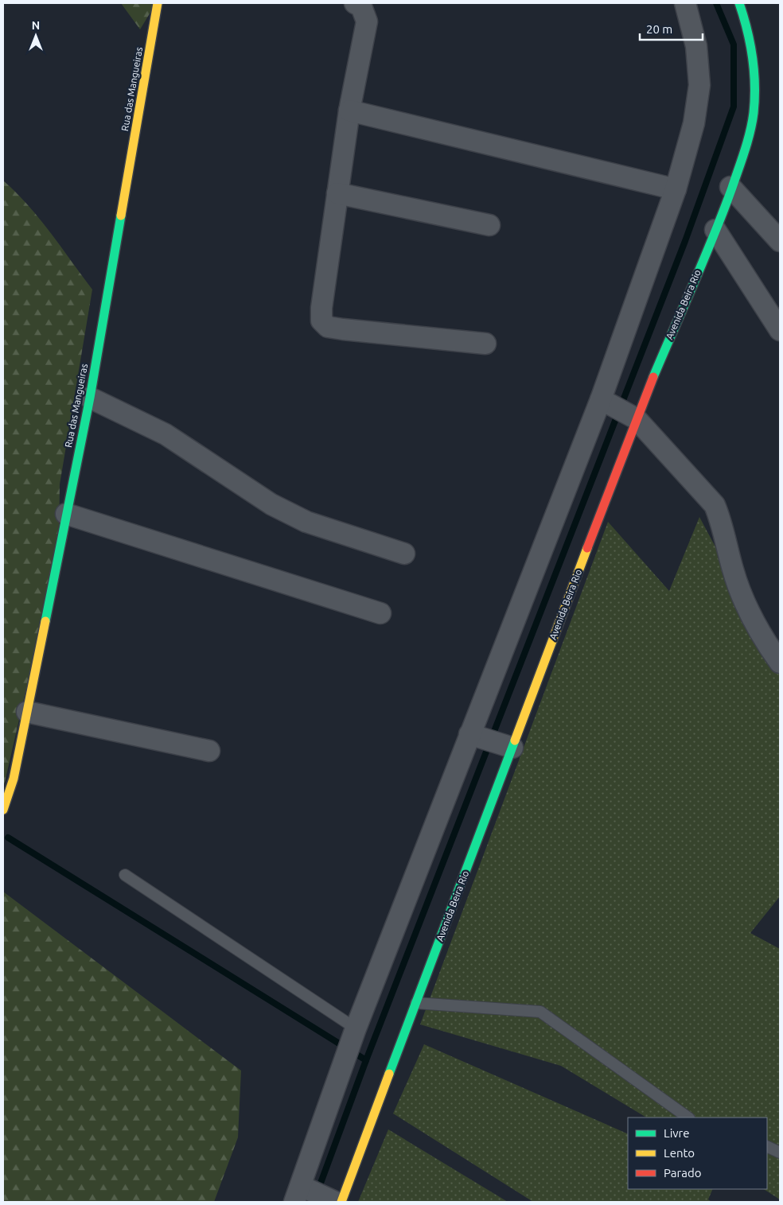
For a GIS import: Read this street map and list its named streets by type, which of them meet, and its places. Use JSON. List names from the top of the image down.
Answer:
{
  "streets": {
    "street": ["Rua das Mangueiras", "Avenida Beira Rio"]
  },
  "legend": ["Livre", "Lento", "Parado"],
  "scale_bar": "20 m",
  "north": "top"
}
